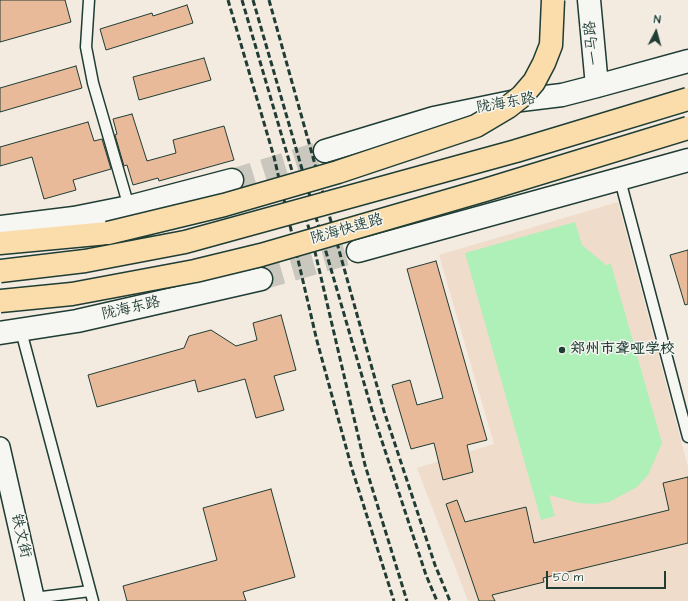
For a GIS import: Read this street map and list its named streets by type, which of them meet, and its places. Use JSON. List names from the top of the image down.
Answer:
{
  "streets": {
    "highway": ["陇海快速路"],
    "street": ["一马路", "陇海东路", "铁文街"]
  },
  "crossings": [
    ["一马路", "陇海东路"]
  ],
  "places": ["郑州市聋哑学校"],
  "scale_bar": "50 m",
  "north": "top"
}
